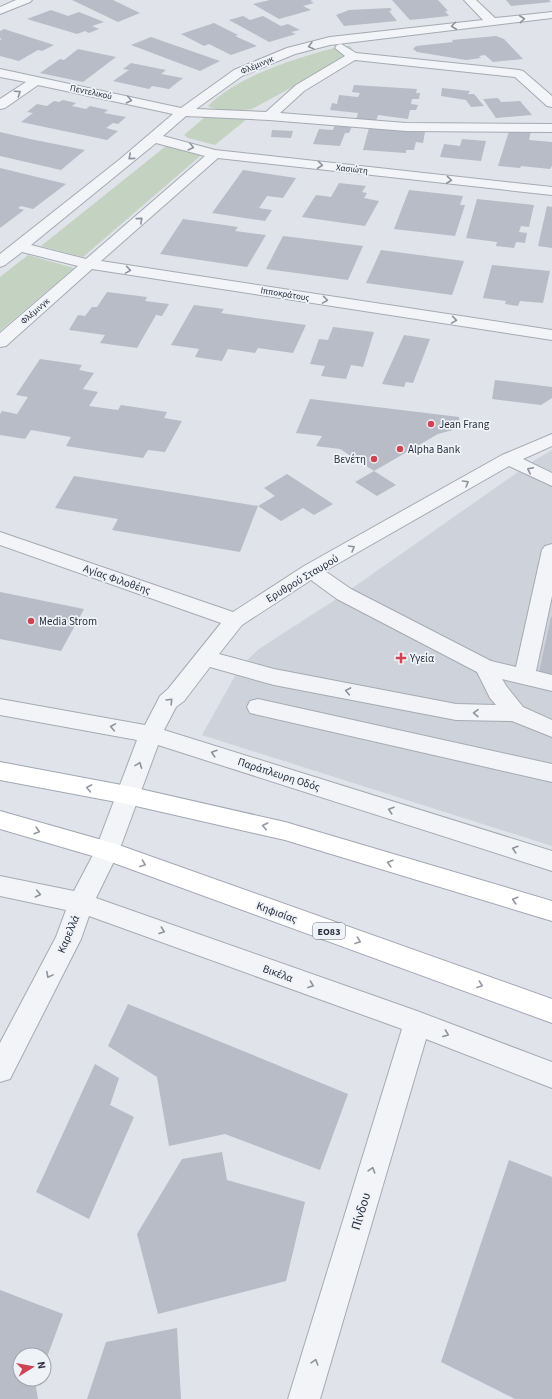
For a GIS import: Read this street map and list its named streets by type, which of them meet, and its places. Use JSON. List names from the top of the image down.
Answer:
{
  "streets": {
    "main road": ["Κηφισίας", "ΕΟ83"],
    "street": [
      "Φλέμινγκ",
      "Πεντελικού",
      "Χασιώτη",
      "Ιπποκράτους",
      "Ερυθρού Σταυρού",
      "Αγίας Φιλοθέης",
      "Παράπλευρη Οδός",
      "Καρελλά",
      "Βικέλα",
      "Πίνδου"
    ]
  },
  "crossings": [
    ["Φλέμινγκ", "Πεντελικού"],
    ["Φλέμινγκ", "Χασιώτη"],
    ["Φλέμινγκ", "Ιπποκράτους"],
    ["Ερυθρού Σταυρού", "Αγίας Φιλοθέης"],
    ["Ερυθρού Σταυρού", "Παράπλευρη Οδός"],
    ["Ερυθρού Σταυρού", "Καρελλά"],
    ["Κηφισίας", "Καρελλά"],
    ["Καρελλά", "Βικέλα"],
    ["Βικέλα", "Πίνδου"]
  ],
  "one_way": [
    "Ιπποκράτους",
    "Ερυθρού Σταυρού",
    "Καρελλά",
    "Βικέλα",
    "Πίνδου"
  ],
  "places": {
    "other": [
      "Jean Frang",
      "Alpha Bank",
      "Βενέτη",
      "Media Strom"
    ],
    "health": ["Υγεία"]
  },
  "north": "right"
}
